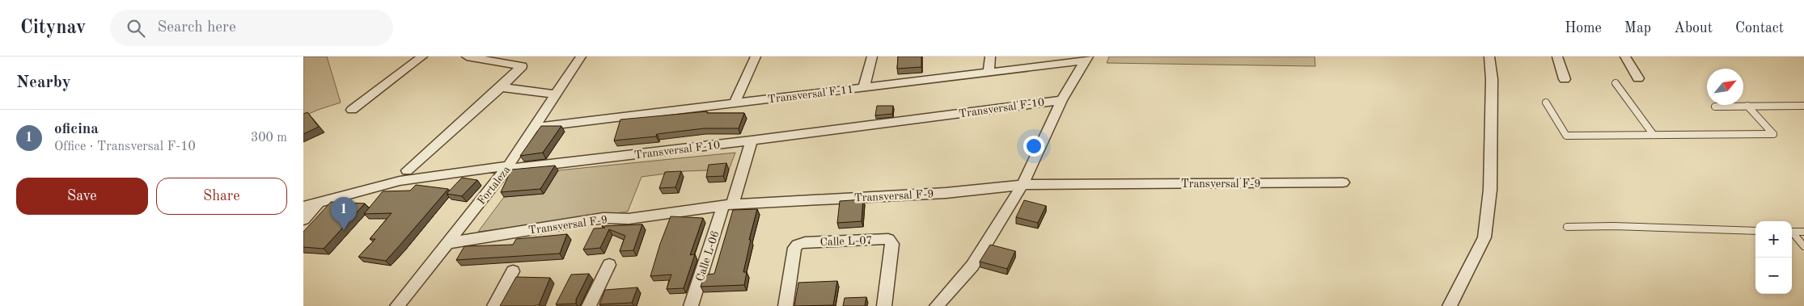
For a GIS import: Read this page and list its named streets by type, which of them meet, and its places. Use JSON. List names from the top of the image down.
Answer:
{
  "streets": {
    "street": [
      "Transversal F-11",
      "Transversal F-10",
      "Transversal F-9",
      "Fortaleza",
      "Calle L-07",
      "Calle L-06"
    ]
  },
  "crossings": [
    ["Transversal F-11", "Fortaleza"],
    ["Transversal F-10", "Fortaleza"],
    ["Transversal F-10", "Calle L-06"],
    ["Transversal F-9", "Fortaleza"],
    ["Transversal F-9", "Calle L-06"]
  ],
  "north": "top right",
  "page": {
    "header": "Citynav",
    "search": "Search here",
    "nav": [
      "Home",
      "Map",
      "About",
      "Contact"
    ],
    "heading": "Nearby",
    "list": [
      {
        "mark": "1",
        "name": "oficina",
        "note": "Office · Transversal F-10",
        "value": "300 m"
      }
    ],
    "buttons": ["Save", "Share"],
    "pins": "1",
    "map_buttons": ["+", "−"]
  }
}
